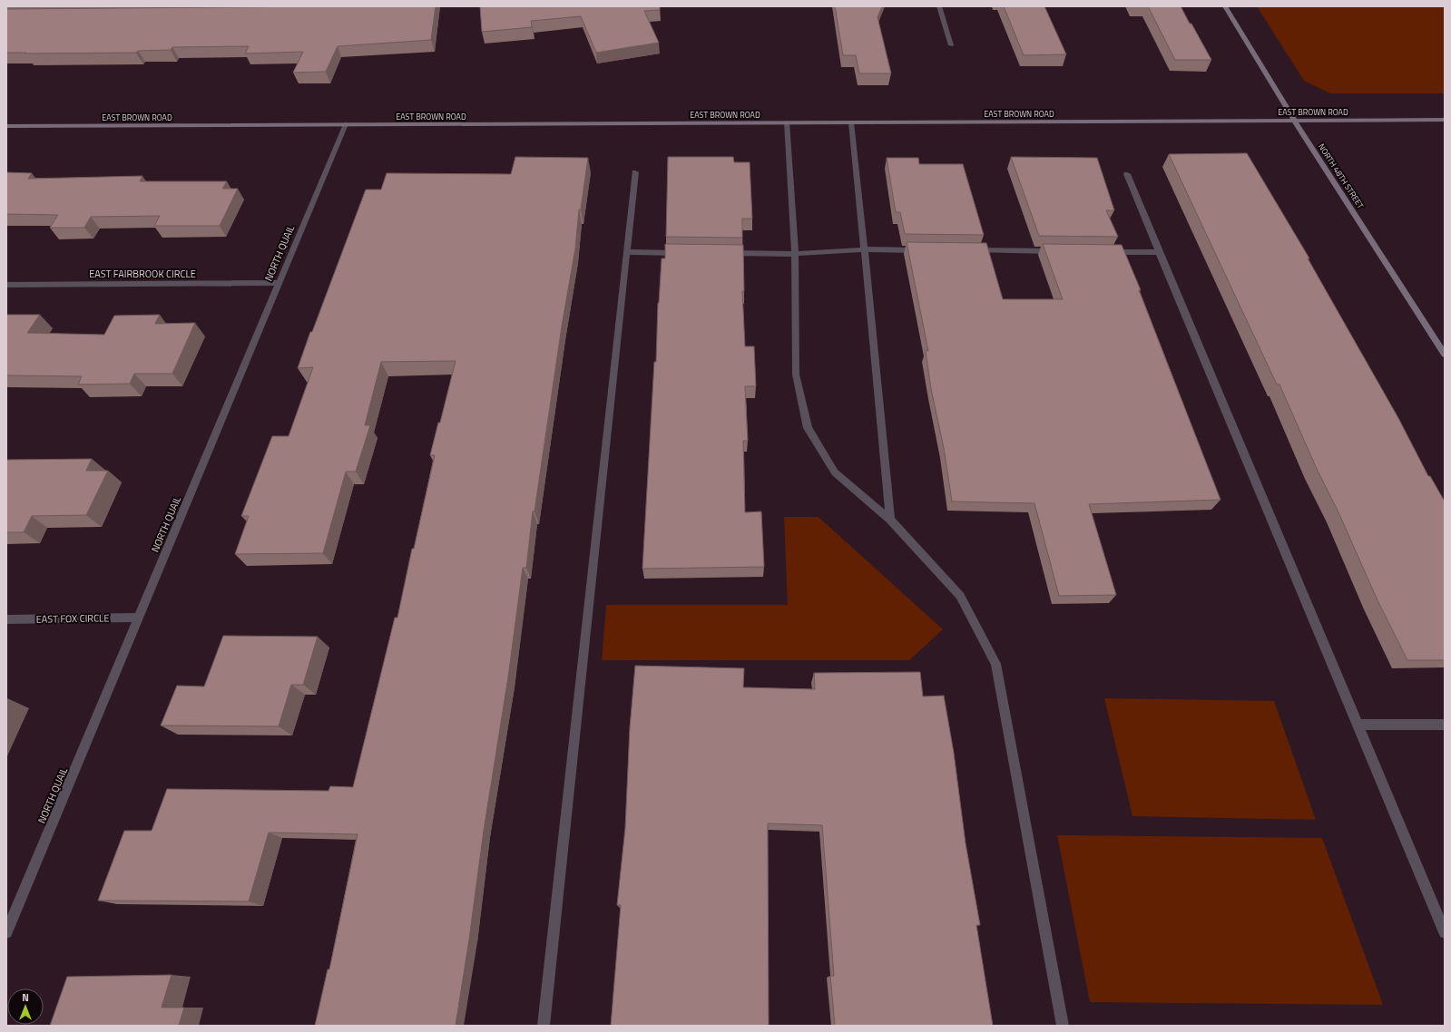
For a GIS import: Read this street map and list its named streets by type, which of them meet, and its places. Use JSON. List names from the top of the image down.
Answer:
{
  "streets": {
    "main road": ["EAST BROWN ROAD", "NORTH 48TH STREET"],
    "street": ["NORTH QUAIL", "EAST FAIRBROOK CIRCLE", "EAST FOX CIRCLE"]
  },
  "crossings": [
    ["EAST BROWN ROAD", "NORTH 48TH STREET"],
    ["EAST BROWN ROAD", "NORTH QUAIL"],
    ["NORTH QUAIL", "EAST FAIRBROOK CIRCLE"],
    ["NORTH QUAIL", "EAST FOX CIRCLE"]
  ],
  "north": "top"
}
